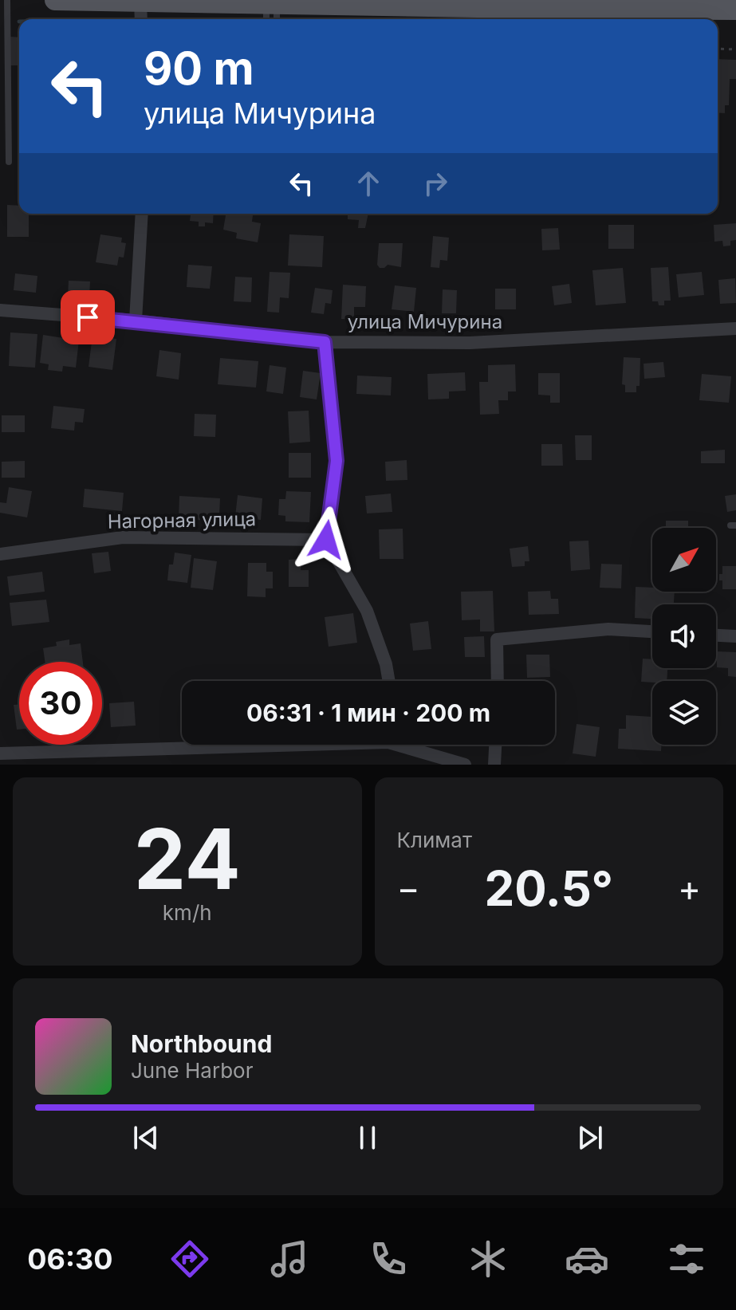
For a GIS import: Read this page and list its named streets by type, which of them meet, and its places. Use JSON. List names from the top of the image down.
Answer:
{
  "streets": {
    "street": ["улица Мичурина", "Нагорная улица"]
  },
  "north": "top right",
  "page": {
    "turn": ["90 m", "улица Мичурина"],
    "limit": "30",
    "trip": "06:31 · 1 мин · 200 m",
    "tile": [
      ["24", "km/h"],
      "Климат"
    ],
    "heat": ["−", "20.5°", "+"],
    "song": ["Northbound", "June Harbor"],
    "tabs": "06:30"
  }
}
